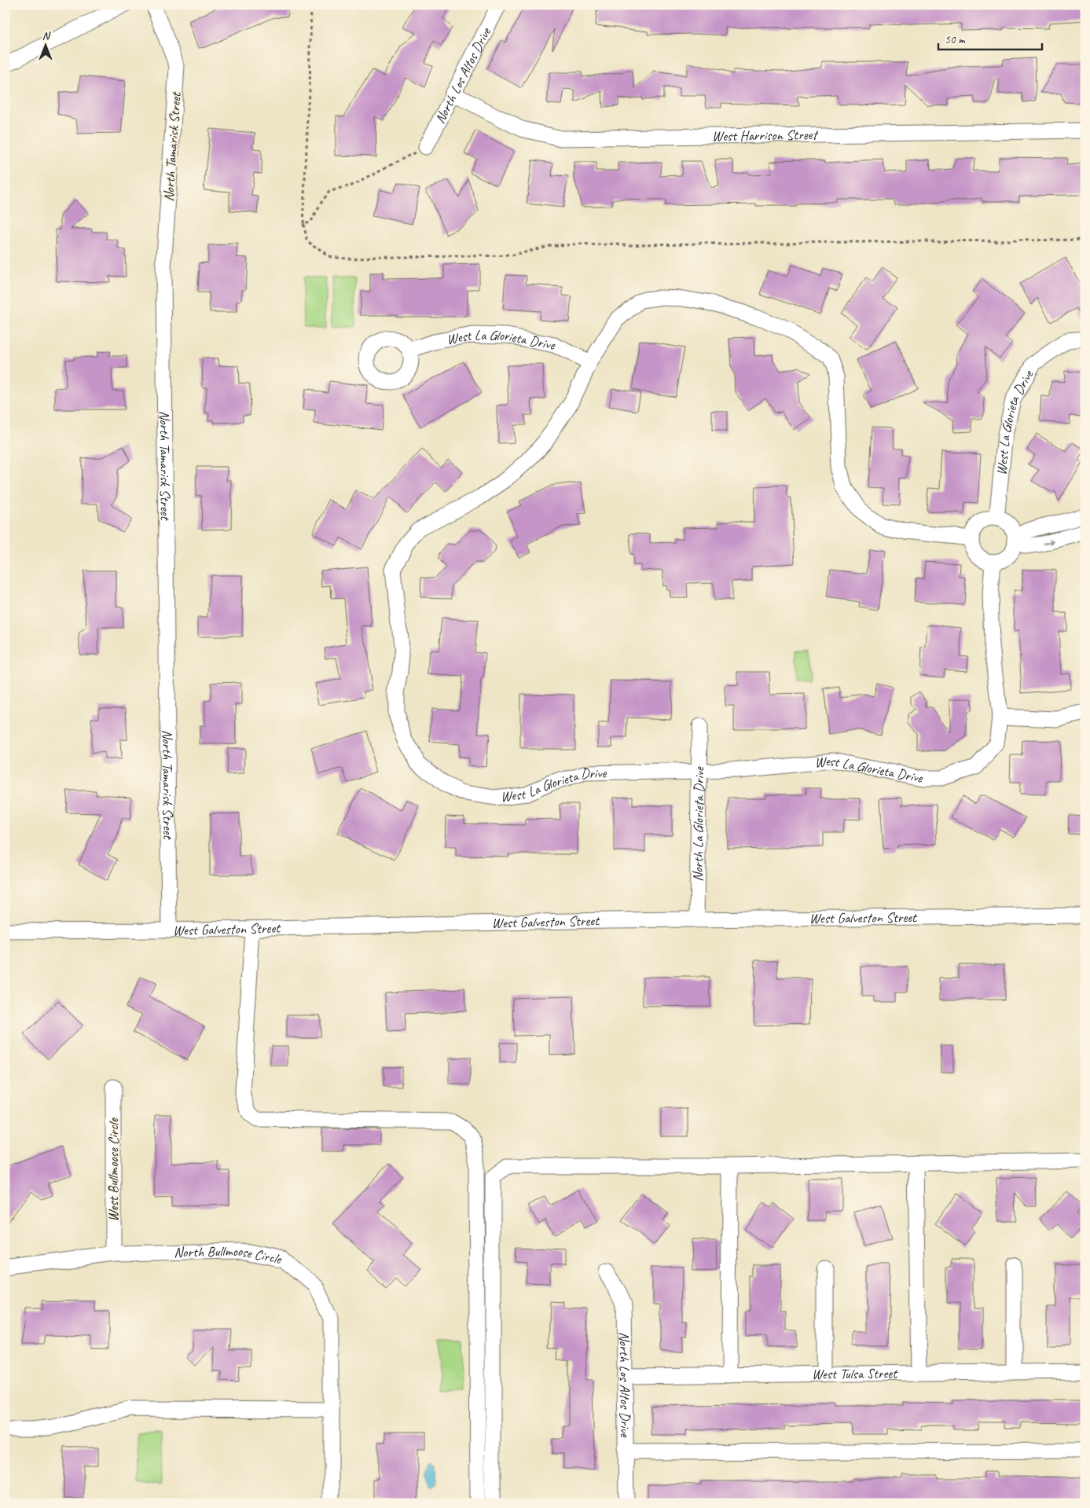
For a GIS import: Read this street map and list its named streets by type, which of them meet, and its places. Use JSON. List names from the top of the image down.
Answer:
{
  "streets": {
    "street": [
      "North Los Altos Drive",
      "West Harrison Street",
      "North Tamarisk Street",
      "West La Glorieta Drive",
      "North La Glorieta Drive",
      "West Galveston Street",
      "West Bullmoose Circle",
      "North Bullmoose Circle",
      "West Tulsa Street"
    ]
  },
  "crossings": [
    ["North Los Altos Drive", "West Harrison Street"],
    ["North Los Altos Drive", "West Tulsa Street"],
    ["North Tamarisk Street", "West Galveston Street"],
    ["West La Glorieta Drive", "North La Glorieta Drive"],
    ["North La Glorieta Drive", "West Galveston Street"],
    ["West Bullmoose Circle", "North Bullmoose Circle"]
  ],
  "scale_bar": "50 m",
  "north": "top"
}
